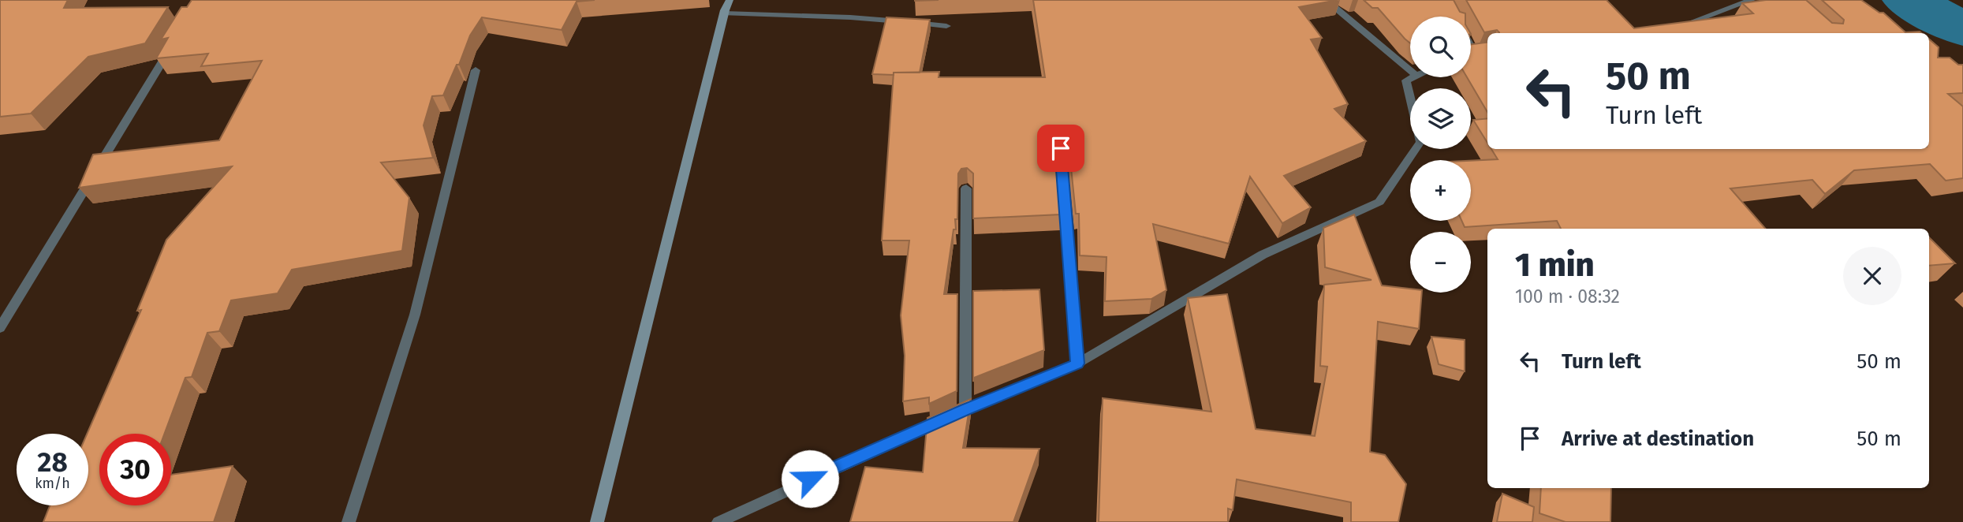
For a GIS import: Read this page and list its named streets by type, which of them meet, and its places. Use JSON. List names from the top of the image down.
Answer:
{
  "page": {
    "map_buttons": ["+", "−"],
    "turn": ["50 m", "Turn left"],
    "heading": ["1 min", "100 m · 08:32"],
    "list": [
      {
        "name": "Turn left",
        "value": "50 m"
      },
      {
        "name": "Arrive at destination",
        "value": "50 m"
      }
    ],
    "speed": "28 km/h",
    "limit": "30"
  }
}
